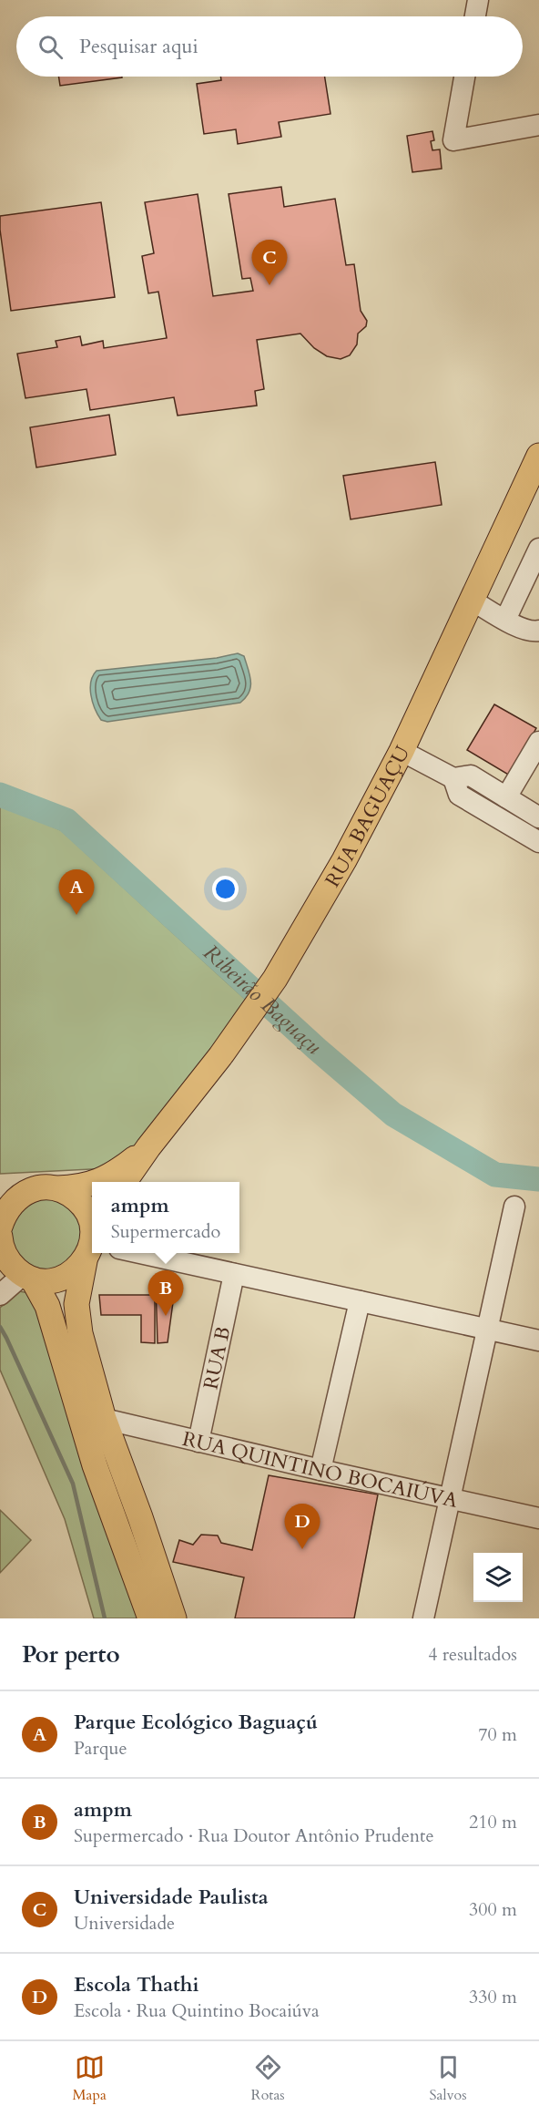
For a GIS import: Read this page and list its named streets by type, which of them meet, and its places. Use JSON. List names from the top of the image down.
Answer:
{
  "streets": {
    "main road": ["RUA BAGUAÇU"],
    "street": ["RUA B", "RUA QUINTINO BOCAIÚVA"]
  },
  "crossings": [
    ["RUA B", "RUA QUINTINO BOCAIÚVA"]
  ],
  "water": ["Ribeirão Baguaçu"],
  "page": {
    "search": "Pesquisar aqui",
    "pins": [
      "C",
      "A",
      "B",
      "D"
    ],
    "popup": ["ampm", "Supermercado"],
    "heading": ["Por perto", "4 resultados"],
    "list": [
      {
        "mark": "A",
        "name": "Parque Ecológico Baguaçú",
        "note": "Parque",
        "value": "70 m"
      },
      {
        "mark": "B",
        "name": "ampm",
        "note": "Supermercado · Rua Doutor Antônio Prudente",
        "value": "210 m"
      },
      {
        "mark": "C",
        "name": "Universidade Paulista",
        "note": "Universidade",
        "value": "300 m"
      },
      {
        "mark": "D",
        "name": "Escola Thathi",
        "note": "Escola · Rua Quintino Bocaiúva",
        "value": "330 m"
      }
    ],
    "nav": ["Mapa", "Rotas", "Salvos"]
  }
}
